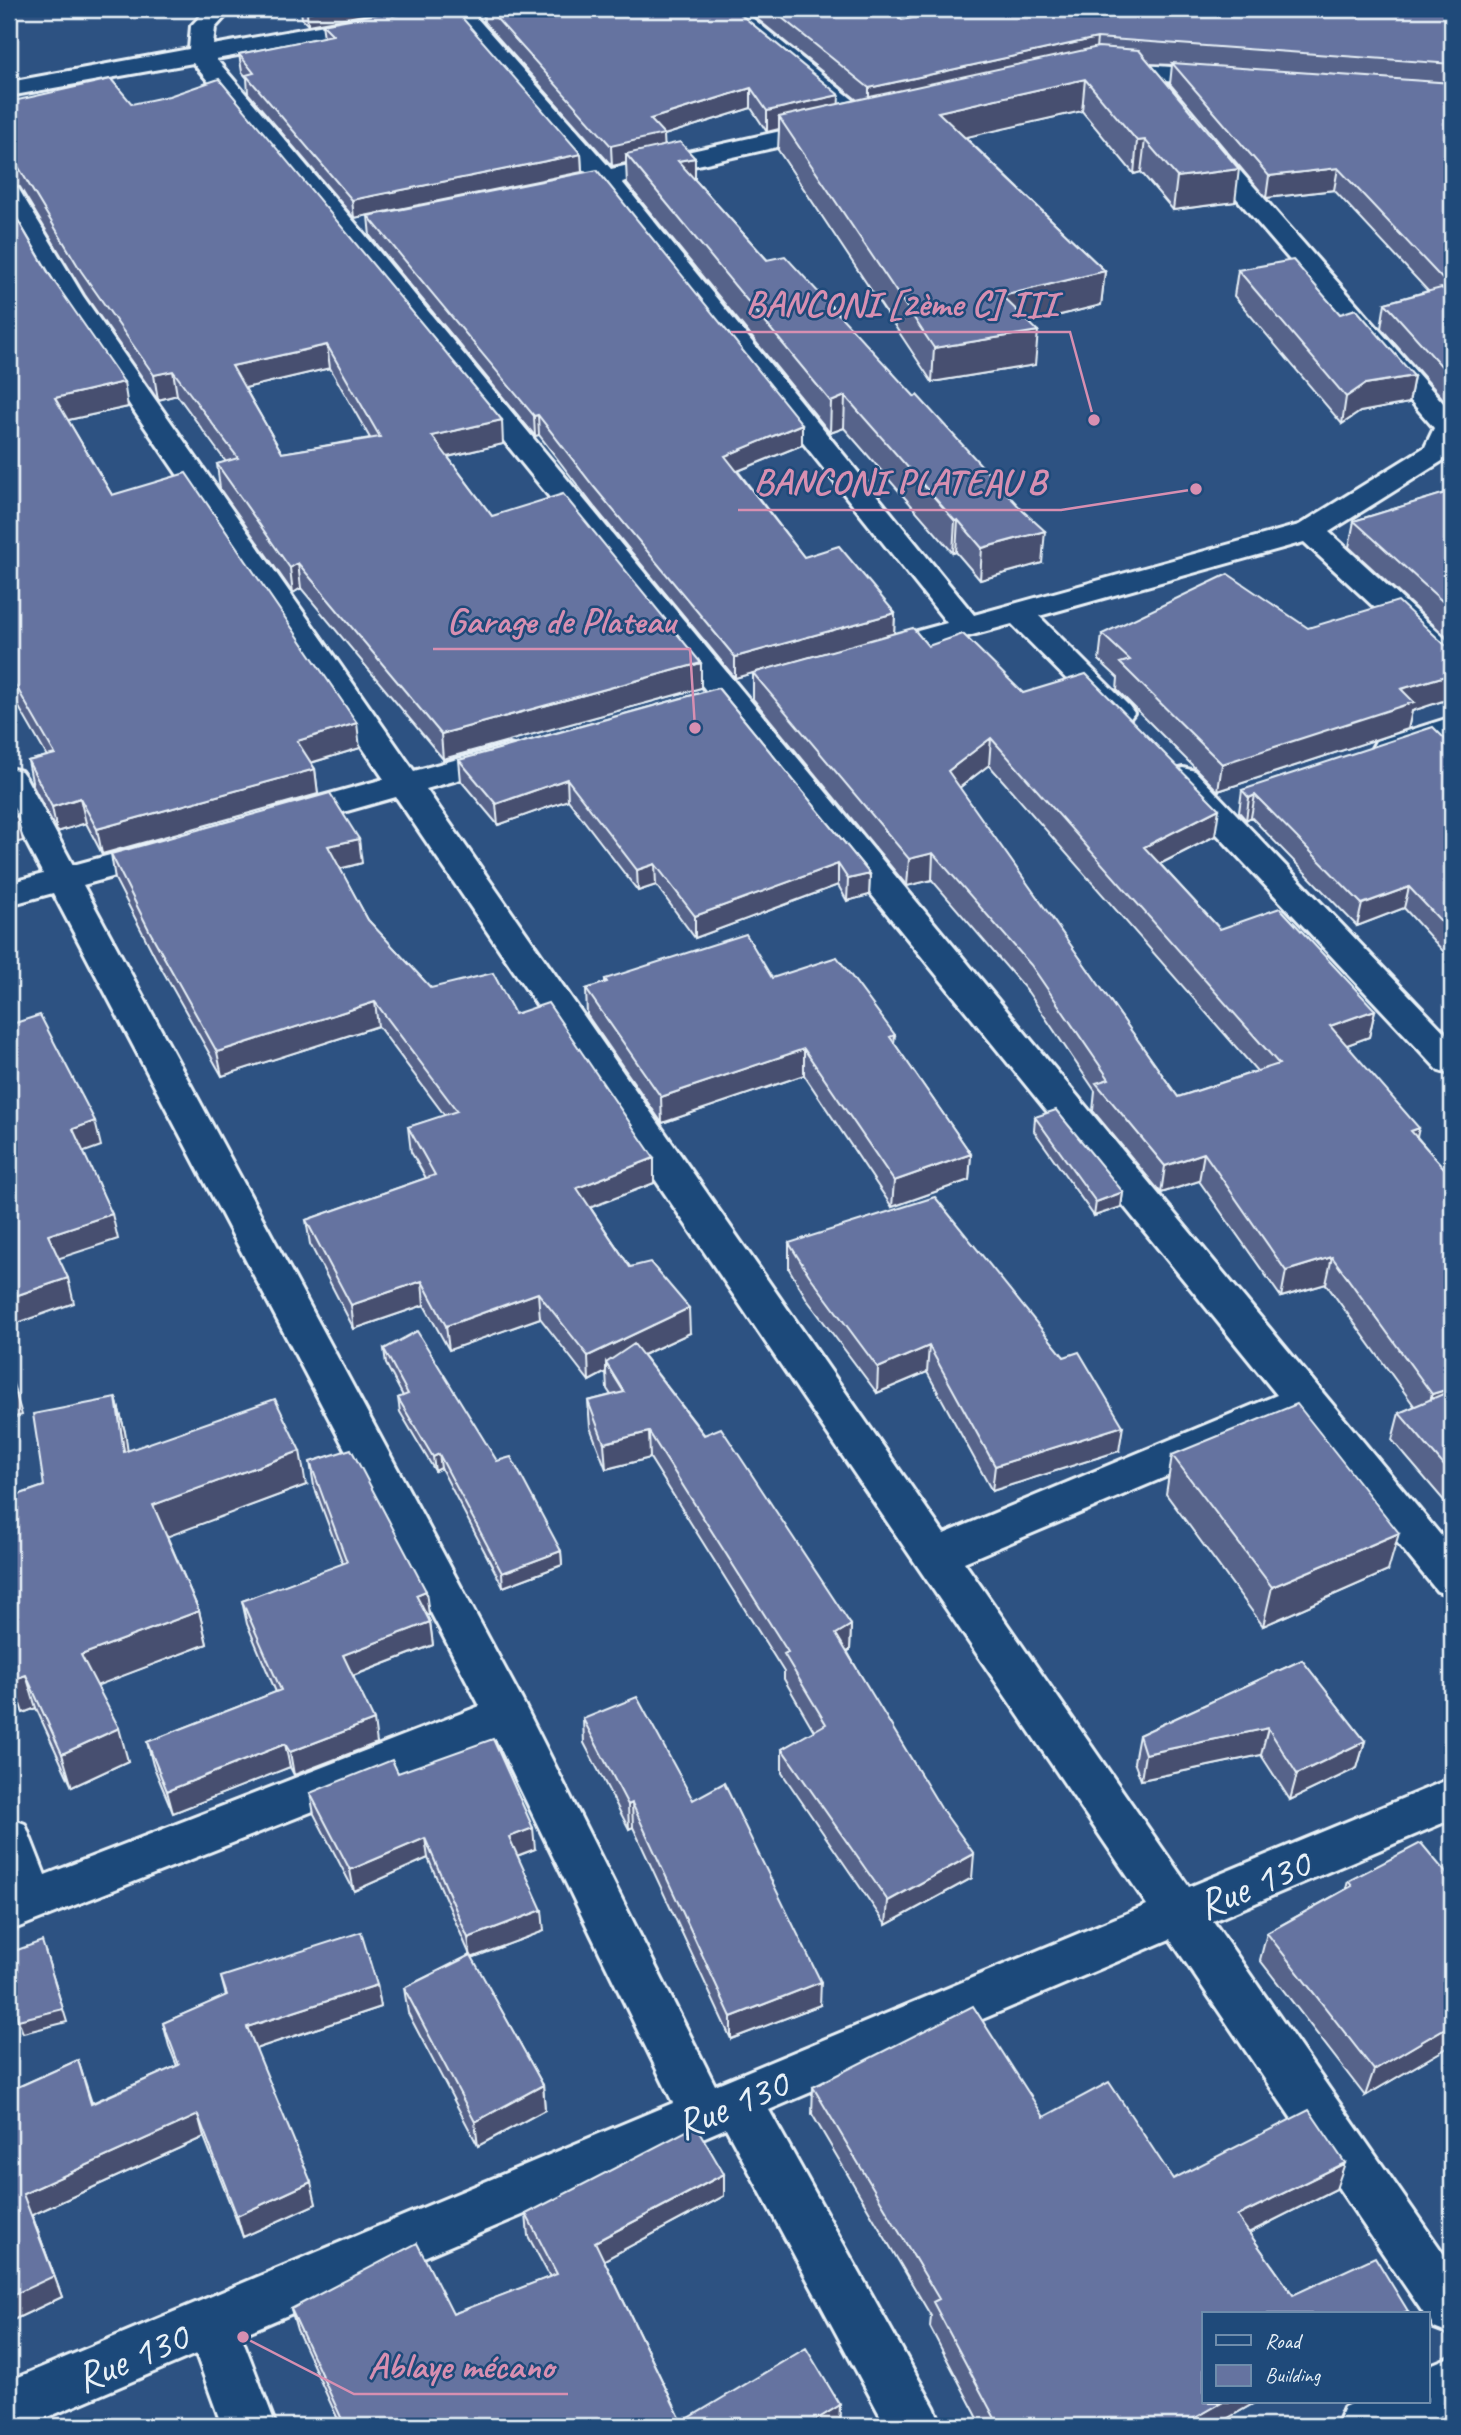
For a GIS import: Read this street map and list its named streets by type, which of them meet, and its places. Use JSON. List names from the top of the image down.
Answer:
{
  "streets": {
    "street": ["Rue 130"]
  },
  "places": [
    "BANCONI [2ème C] III",
    "BANCONI PLATEAU B",
    "Garage de Plateau",
    "Ablaye mécano"
  ],
  "legend": ["Road", "Building"]
}
